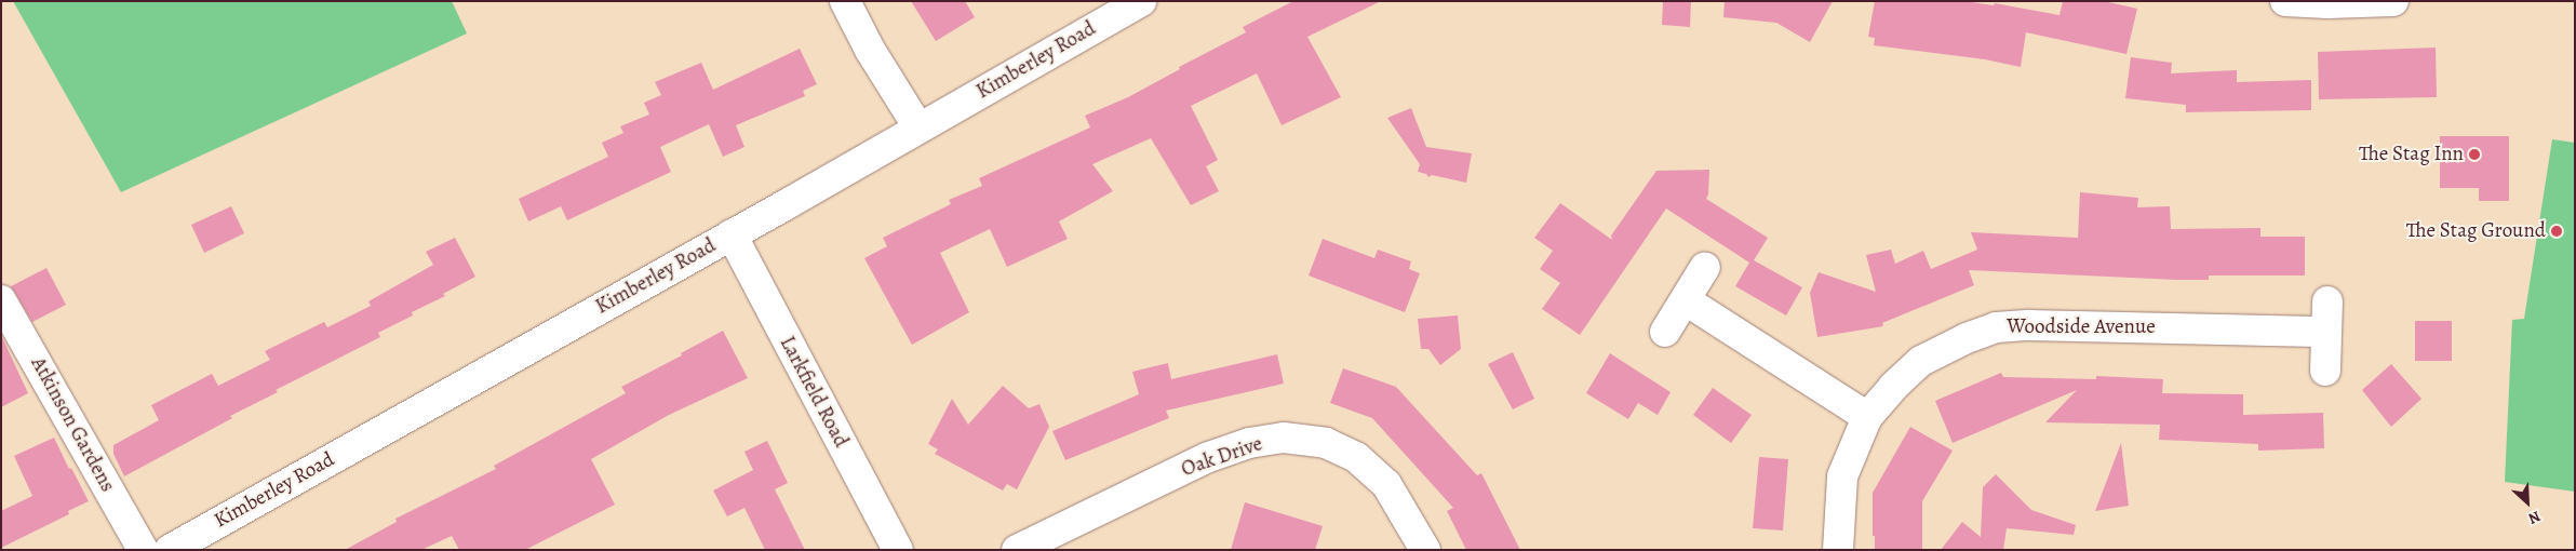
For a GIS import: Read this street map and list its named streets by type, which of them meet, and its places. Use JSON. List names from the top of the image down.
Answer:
{
  "streets": {
    "street": [
      "Kimberley Road",
      "Woodside Avenue",
      "Larkfield Road",
      "Atkinson Gardens",
      "Oak Drive"
    ]
  },
  "crossings": [
    ["Kimberley Road", "Larkfield Road"]
  ],
  "places": ["The Stag Inn", "The Stag Ground"],
  "north": "bottom right"
}
